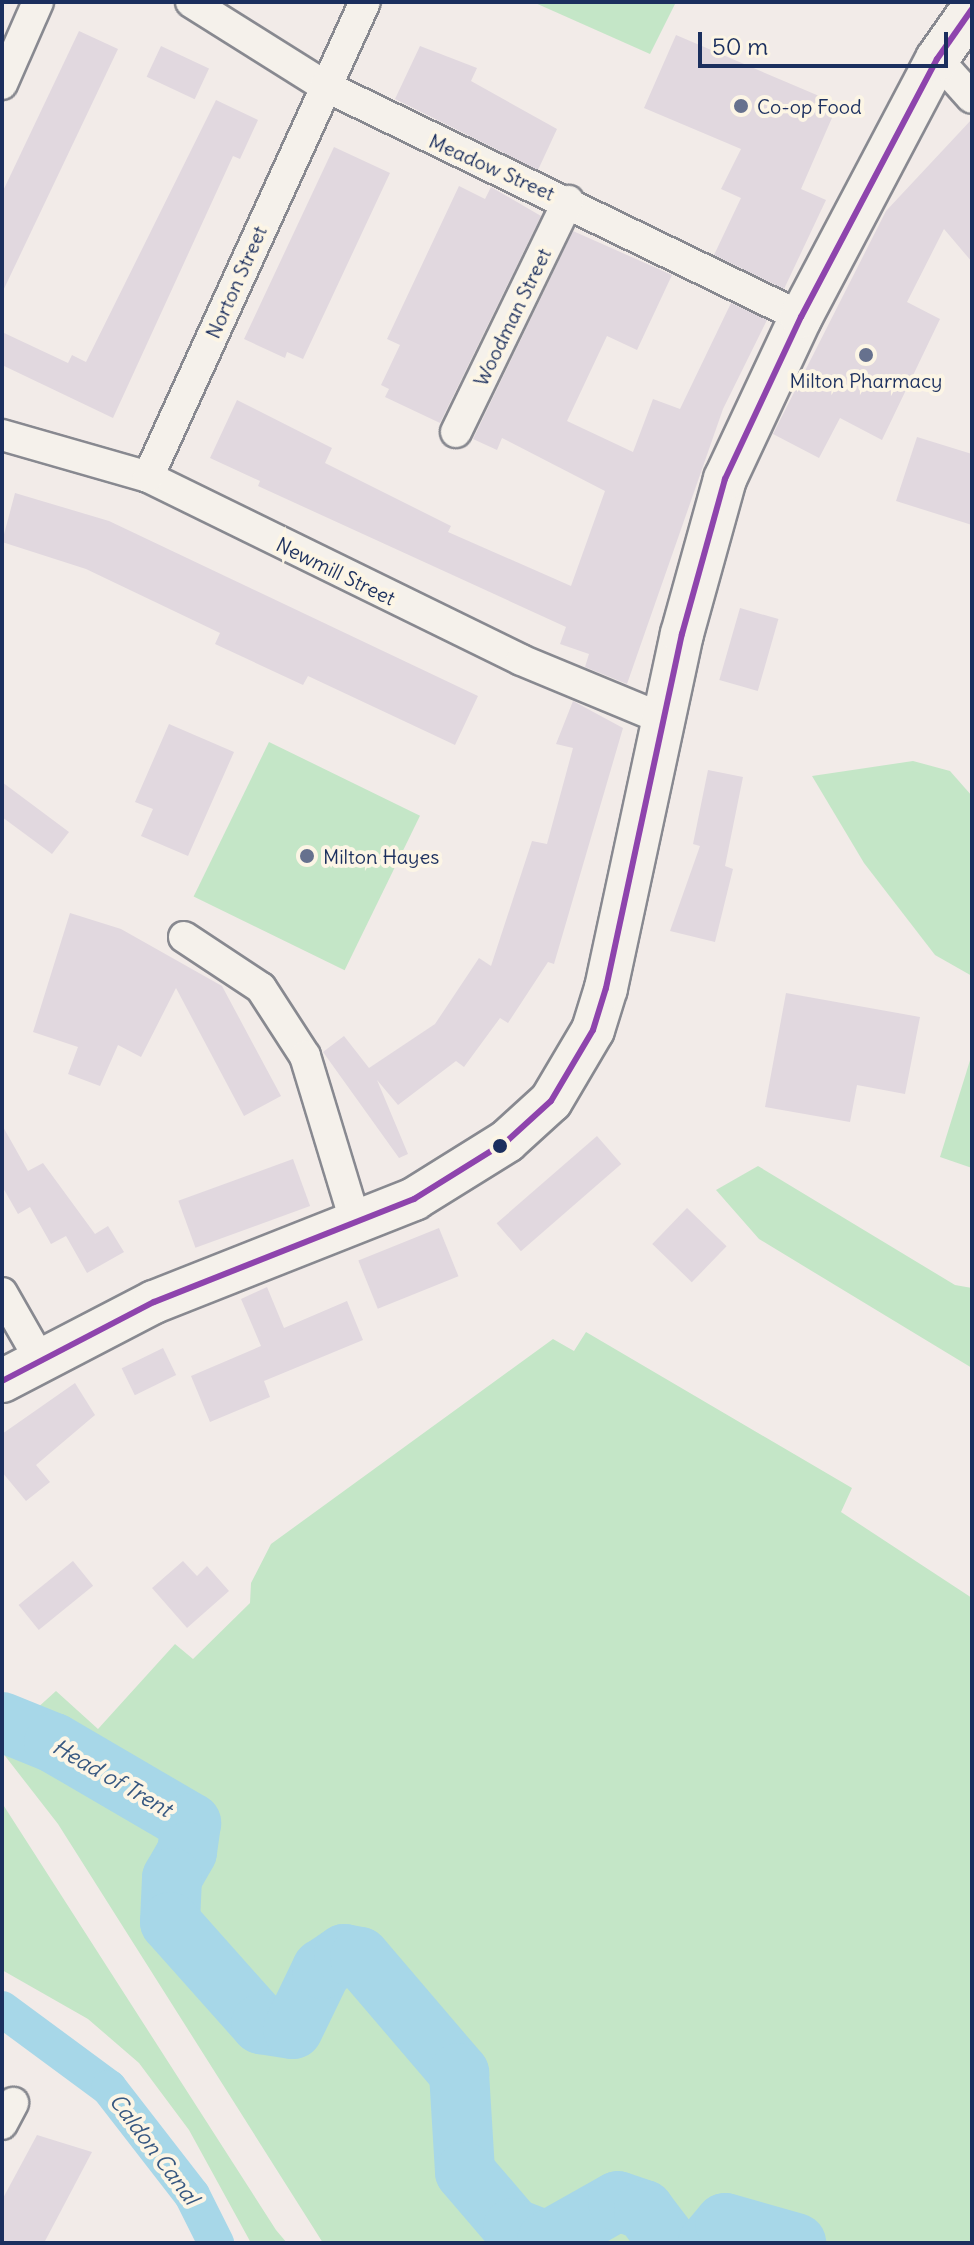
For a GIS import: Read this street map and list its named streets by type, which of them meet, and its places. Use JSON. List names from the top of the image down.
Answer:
{
  "streets": {
    "street": [
      "Meadow Street",
      "Norton Street",
      "Woodman Street",
      "Newmill Street"
    ]
  },
  "crossings": [
    ["Meadow Street", "Norton Street"],
    ["Meadow Street", "Woodman Street"],
    ["Norton Street", "Newmill Street"]
  ],
  "water": ["Head of Trent", "Caldon Canal"],
  "places": ["Co-op Food", "Milton Pharmacy", "Milton Hayes"],
  "scale_bar": "50 m"
}
